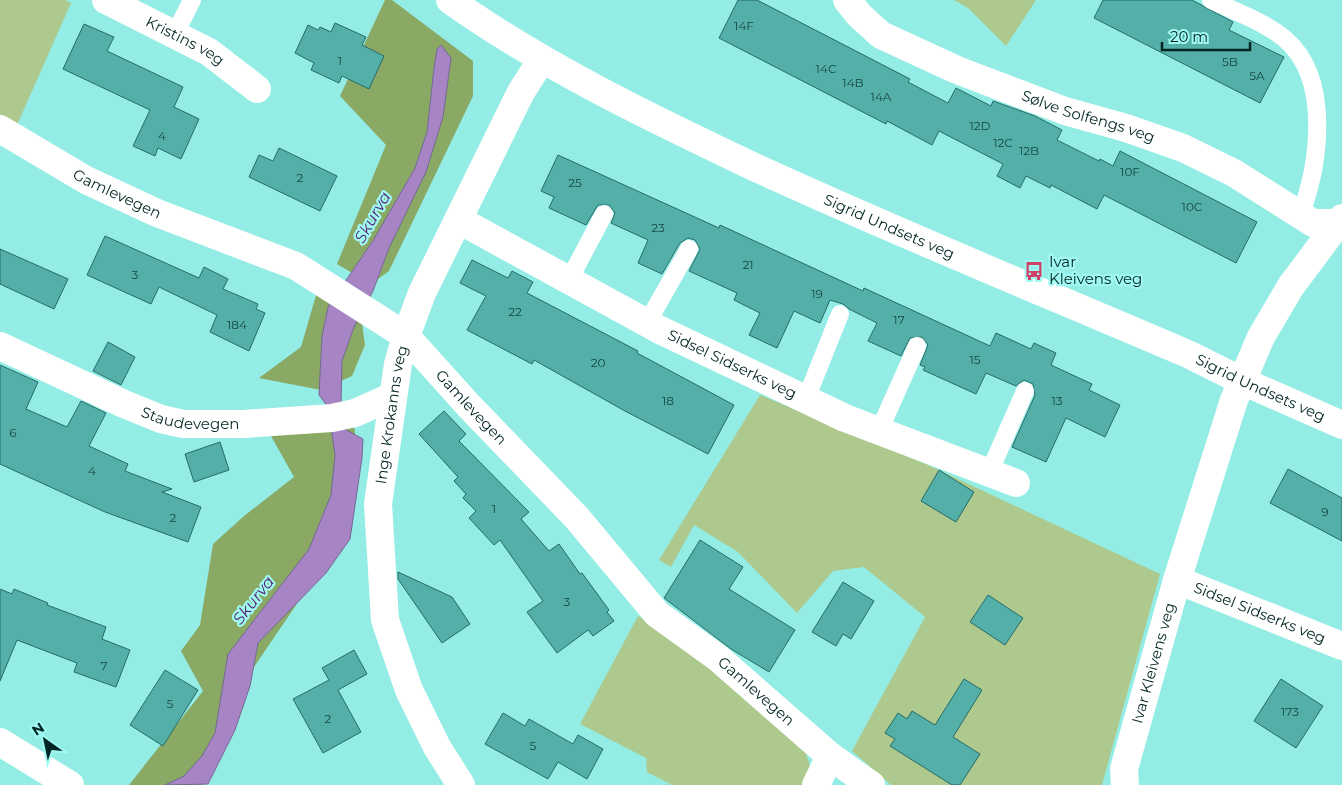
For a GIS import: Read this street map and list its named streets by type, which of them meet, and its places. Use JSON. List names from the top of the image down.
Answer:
{
  "streets": {
    "street": [
      "Kristins veg",
      "Sølve Solfengs veg",
      "Gamlevegen",
      "Sigrid Undsets veg",
      "Sidsel Sidserks veg",
      "Inge Krokanns veg",
      "Staudevegen",
      "Ivar Kleivens veg"
    ]
  },
  "crossings": [
    ["Sølve Solfengs veg", "Ivar Kleivens veg"],
    ["Gamlevegen", "Inge Krokanns veg"],
    ["Sigrid Undsets veg", "Inge Krokanns veg"],
    ["Sigrid Undsets veg", "Ivar Kleivens veg"],
    ["Sidsel Sidserks veg", "Inge Krokanns veg"],
    ["Sidsel Sidserks veg", "Ivar Kleivens veg"],
    ["Inge Krokanns veg", "Staudevegen"]
  ],
  "water": ["Skurva"],
  "places": {
    "bus stop": ["Ivar Kleivens veg"]
  },
  "house_numbers": [
    "14F",
    "1",
    "5B",
    "14C",
    "5A",
    "14B",
    "14A",
    "12D",
    "4",
    "12C",
    "12B",
    "10F",
    "2",
    "25",
    "10C",
    "23",
    "21",
    "3",
    "19",
    "22",
    "17",
    "184",
    "15",
    "20",
    "18",
    "13",
    "6",
    "4",
    "1",
    "9",
    "2",
    "3",
    "7",
    "5",
    "173",
    "2",
    "5"
  ],
  "scale_bar": "20 m",
  "north": "top left"
}
